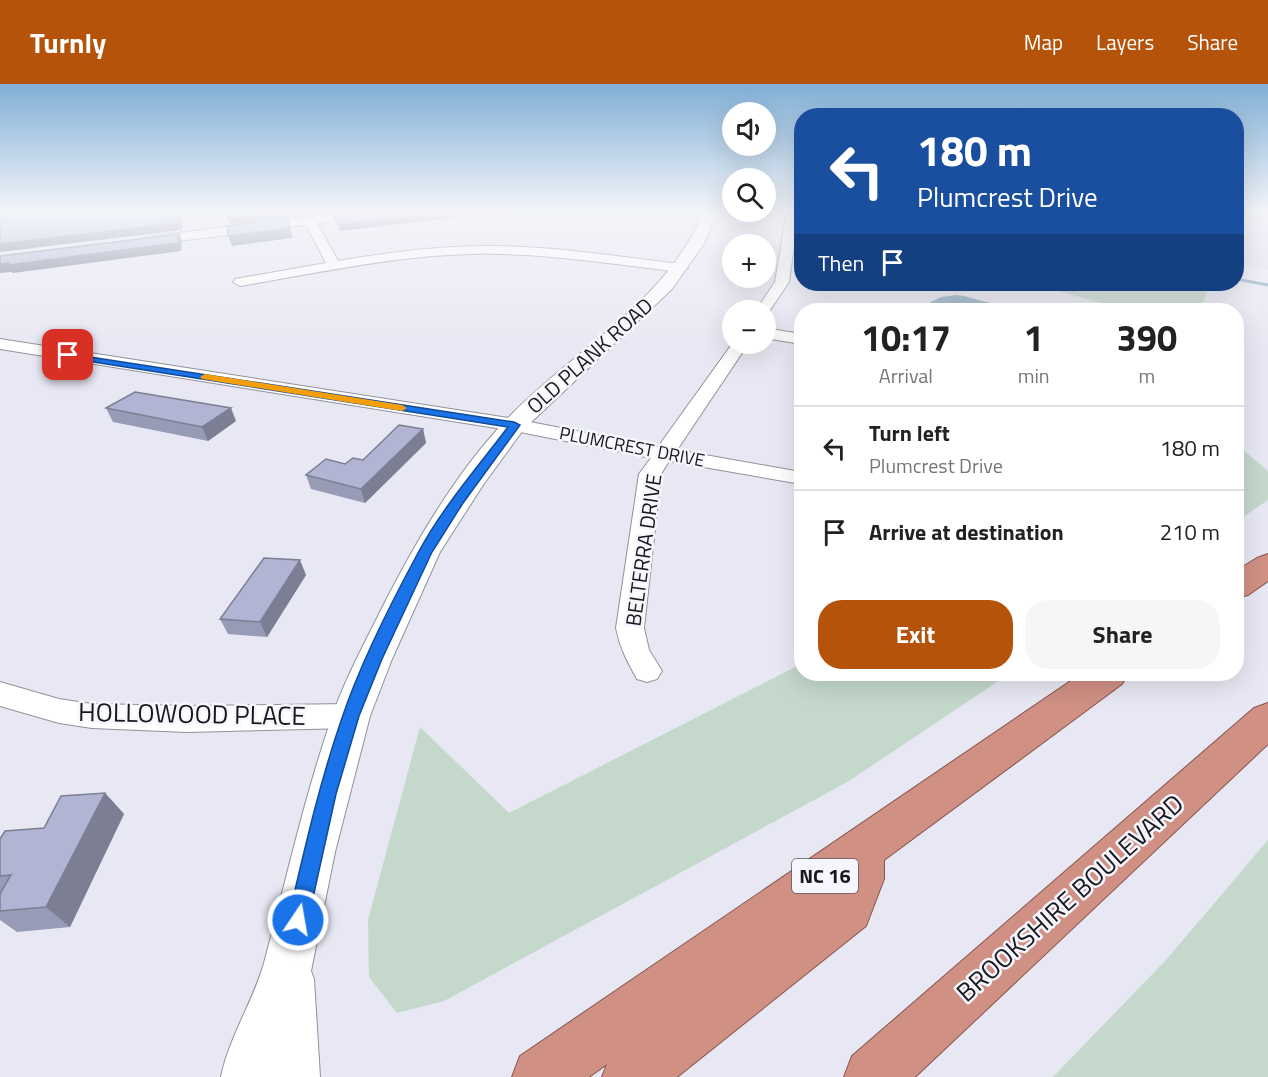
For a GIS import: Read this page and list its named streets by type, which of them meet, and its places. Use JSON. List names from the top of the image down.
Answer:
{
  "streets": {
    "highway": ["NC 16", "BROOKSHIRE BOULEVARD"],
    "street": [
      "OLD PLANK ROAD",
      "PLUMCREST DRIVE",
      "BELTERRA DRIVE",
      "HOLLOWOOD PLACE"
    ]
  },
  "crossings": [
    ["OLD PLANK ROAD", "PLUMCREST DRIVE"],
    ["OLD PLANK ROAD", "HOLLOWOOD PLACE"],
    ["PLUMCREST DRIVE", "BELTERRA DRIVE"]
  ],
  "page": {
    "header": "Turnly",
    "nav": ["Map", "Layers", "Share"],
    "map_buttons": ["+", "−"],
    "turn": ["180 m", "Plumcrest Drive"],
    "then": "Then",
    "eta": [
      "10:17",
      "Arrival",
      "1",
      "min",
      "390",
      "m"
    ],
    "list": [
      {
        "name": "Turn left",
        "note": "Plumcrest Drive",
        "value": "180 m"
      },
      {
        "name": "Arrive at destination",
        "value": "210 m"
      }
    ],
    "buttons": ["Exit", "Share"]
  }
}
